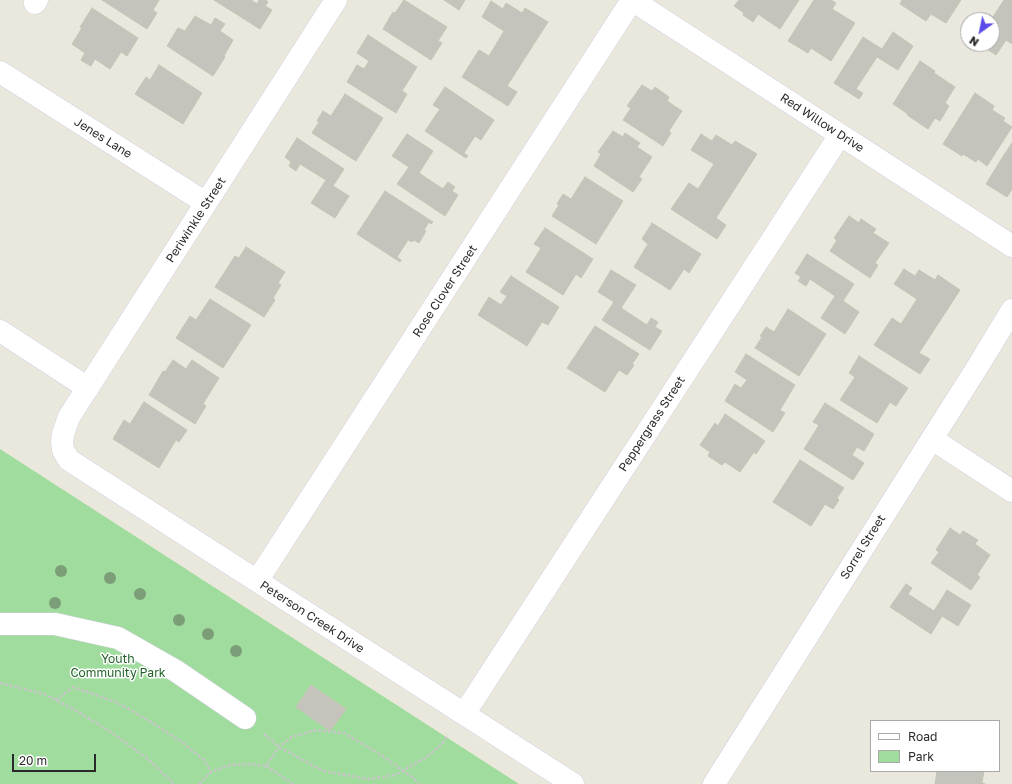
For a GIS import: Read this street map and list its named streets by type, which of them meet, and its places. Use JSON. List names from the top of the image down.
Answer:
{
  "streets": {
    "street": [
      "Red Willow Drive",
      "Jenes Lane",
      "Periwinkle Street",
      "Rose Clover Street",
      "Peppergrass Street",
      "Sorrel Street",
      "Peterson Creek Drive"
    ]
  },
  "crossings": [
    ["Red Willow Drive", "Rose Clover Street"],
    ["Red Willow Drive", "Peppergrass Street"],
    ["Jenes Lane", "Periwinkle Street"],
    ["Periwinkle Street", "Peterson Creek Drive"],
    ["Rose Clover Street", "Peterson Creek Drive"],
    ["Peppergrass Street", "Peterson Creek Drive"]
  ],
  "parks": ["Youth Community Park"],
  "legend": ["Road", "Park"],
  "scale_bar": "20 m",
  "north": "bottom left"
}
